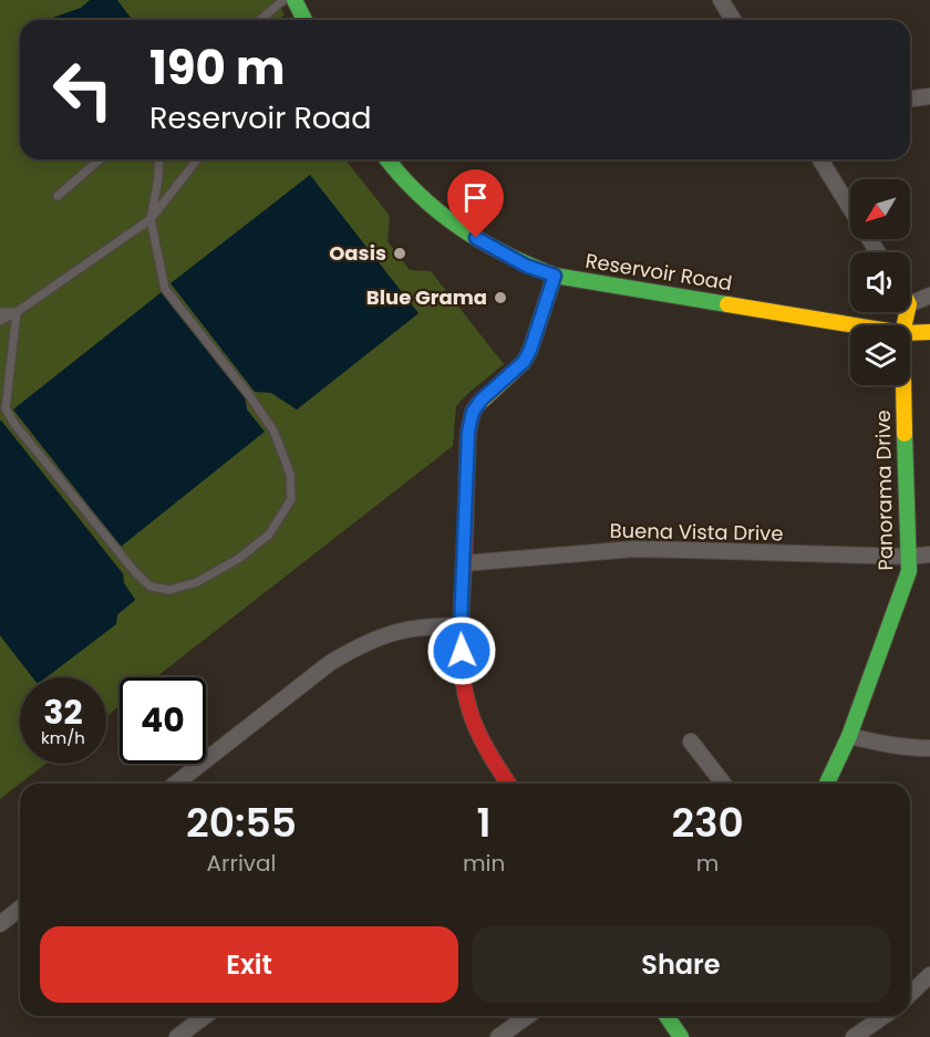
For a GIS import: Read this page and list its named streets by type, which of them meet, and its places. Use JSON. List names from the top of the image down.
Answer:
{
  "streets": {
    "street": ["Reservoir Road", "Panorama Drive", "Buena Vista Drive"]
  },
  "crossings": [
    ["Panorama Drive", "Buena Vista Drive"]
  ],
  "places": ["Oasis", "Blue Grama"],
  "north": "bottom left",
  "page": {
    "turn": ["190 m", "Reservoir Road"],
    "speed": "32 km/h",
    "limit": "40",
    "eta": [
      "20:55",
      "Arrival",
      "1",
      "min",
      "230",
      "m"
    ],
    "buttons": ["Exit", "Share"]
  }
}
